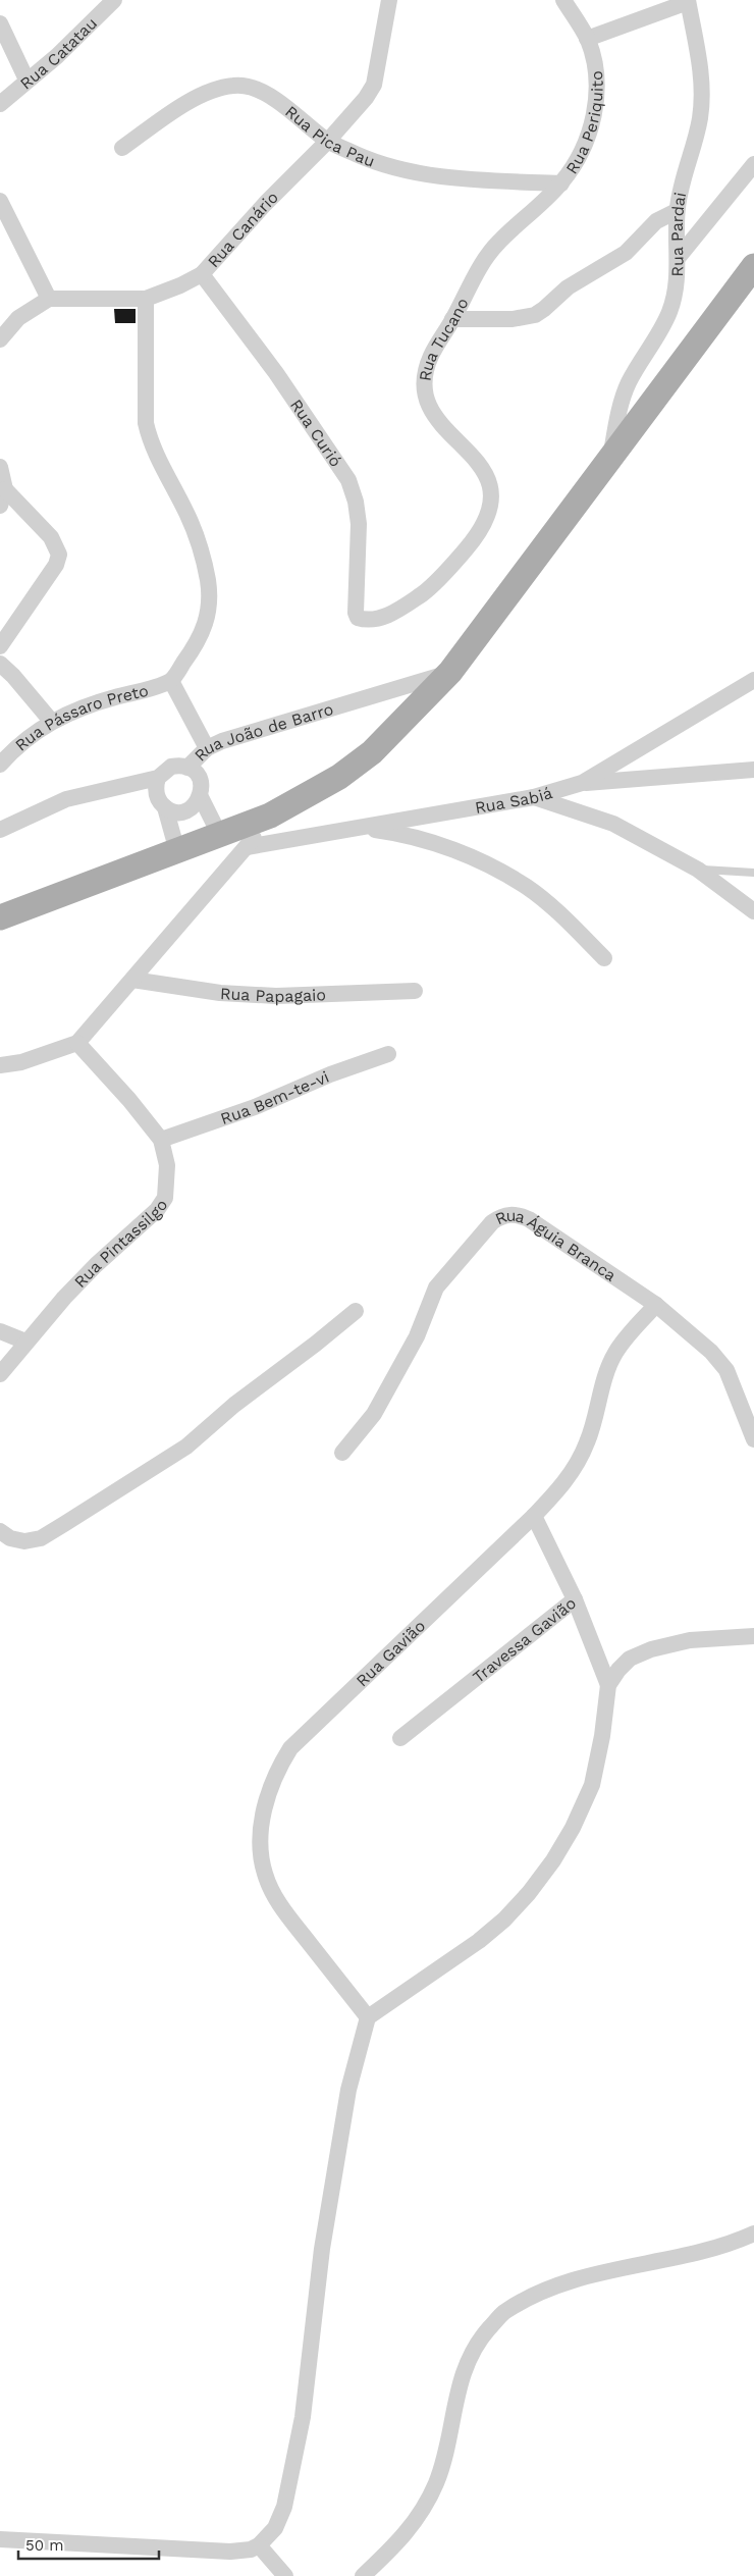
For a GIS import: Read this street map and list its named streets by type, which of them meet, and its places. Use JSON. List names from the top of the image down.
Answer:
{
  "streets": {
    "street": [
      "Rua Catatau",
      "Rua Periquito",
      "Rua Pica Pau",
      "Rua Canário",
      "Rua Pardai",
      "Rua Tucano",
      "Rua Curió",
      "Rua Pássaro Preto",
      "Rua João de Barro",
      "Rua Sabiá",
      "Rua Papagaio",
      "Rua Bem-te-vi",
      "Rua Pintassilgo",
      "Rua Águia Branca",
      "Travessa Gavião",
      "Rua Gavião"
    ]
  },
  "crossings": [
    ["Rua Periquito", "Rua Pica Pau"],
    ["Rua Periquito", "Rua Tucano"],
    ["Rua Pica Pau", "Rua Canário"],
    ["Rua Pica Pau", "Rua Tucano"],
    ["Rua Canário", "Rua Curió"],
    ["Rua Canário", "Rua Pássaro Preto"],
    ["Rua Tucano", "Rua Curió"],
    ["Rua Pássaro Preto", "Rua João de Barro"],
    ["Rua Bem-te-vi", "Rua Pintassilgo"],
    ["Rua Águia Branca", "Rua Gavião"],
    ["Travessa Gavião", "Rua Gavião"]
  ],
  "scale_bar": "50 m"
}
